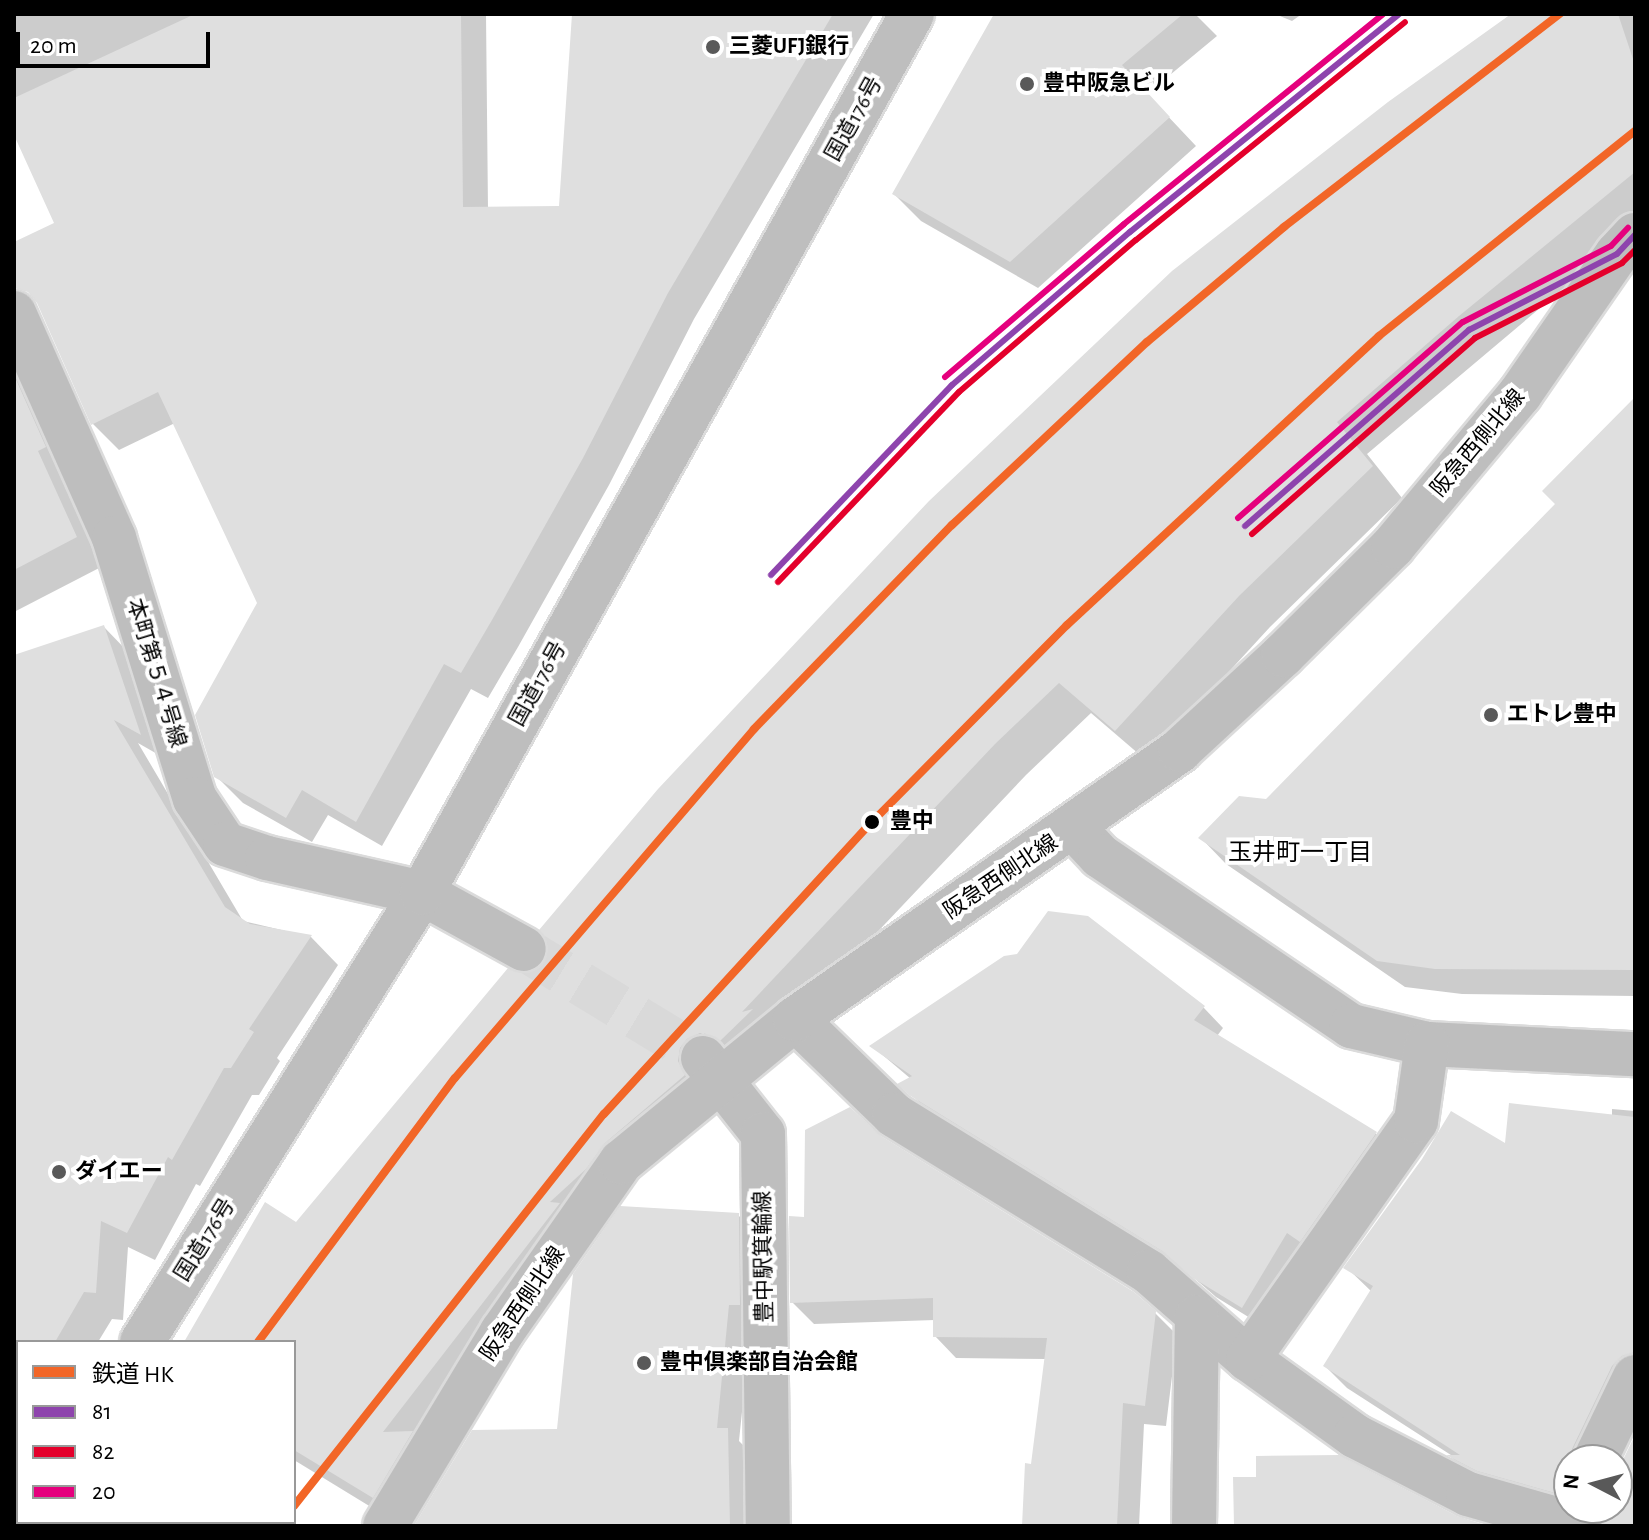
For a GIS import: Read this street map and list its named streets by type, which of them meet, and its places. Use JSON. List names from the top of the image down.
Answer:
{
  "streets": {
    "main road": [
      "国道176号",
      "阪急西側北線",
      "本町第５４号線",
      "豊中駅箕輪線"
    ]
  },
  "crossings": [
    ["国道176号", "本町第５４号線"],
    ["阪急西側北線", "豊中駅箕輪線"]
  ],
  "districts": ["玉井町一丁目"],
  "places": [
    "三菱UFJ銀行",
    "豊中阪急ビル",
    "エトレ豊中",
    "豊中",
    "ダイエー",
    "豊中倶楽部自治会館"
  ],
  "lines": [
    "rail line HK",
    "transit line 81",
    "transit line 20",
    "transit line 82"
  ],
  "legend": [
    "鉄道 HK",
    "81",
    "82",
    "20"
  ],
  "scale_bar": "20 m",
  "north": "left"
}
